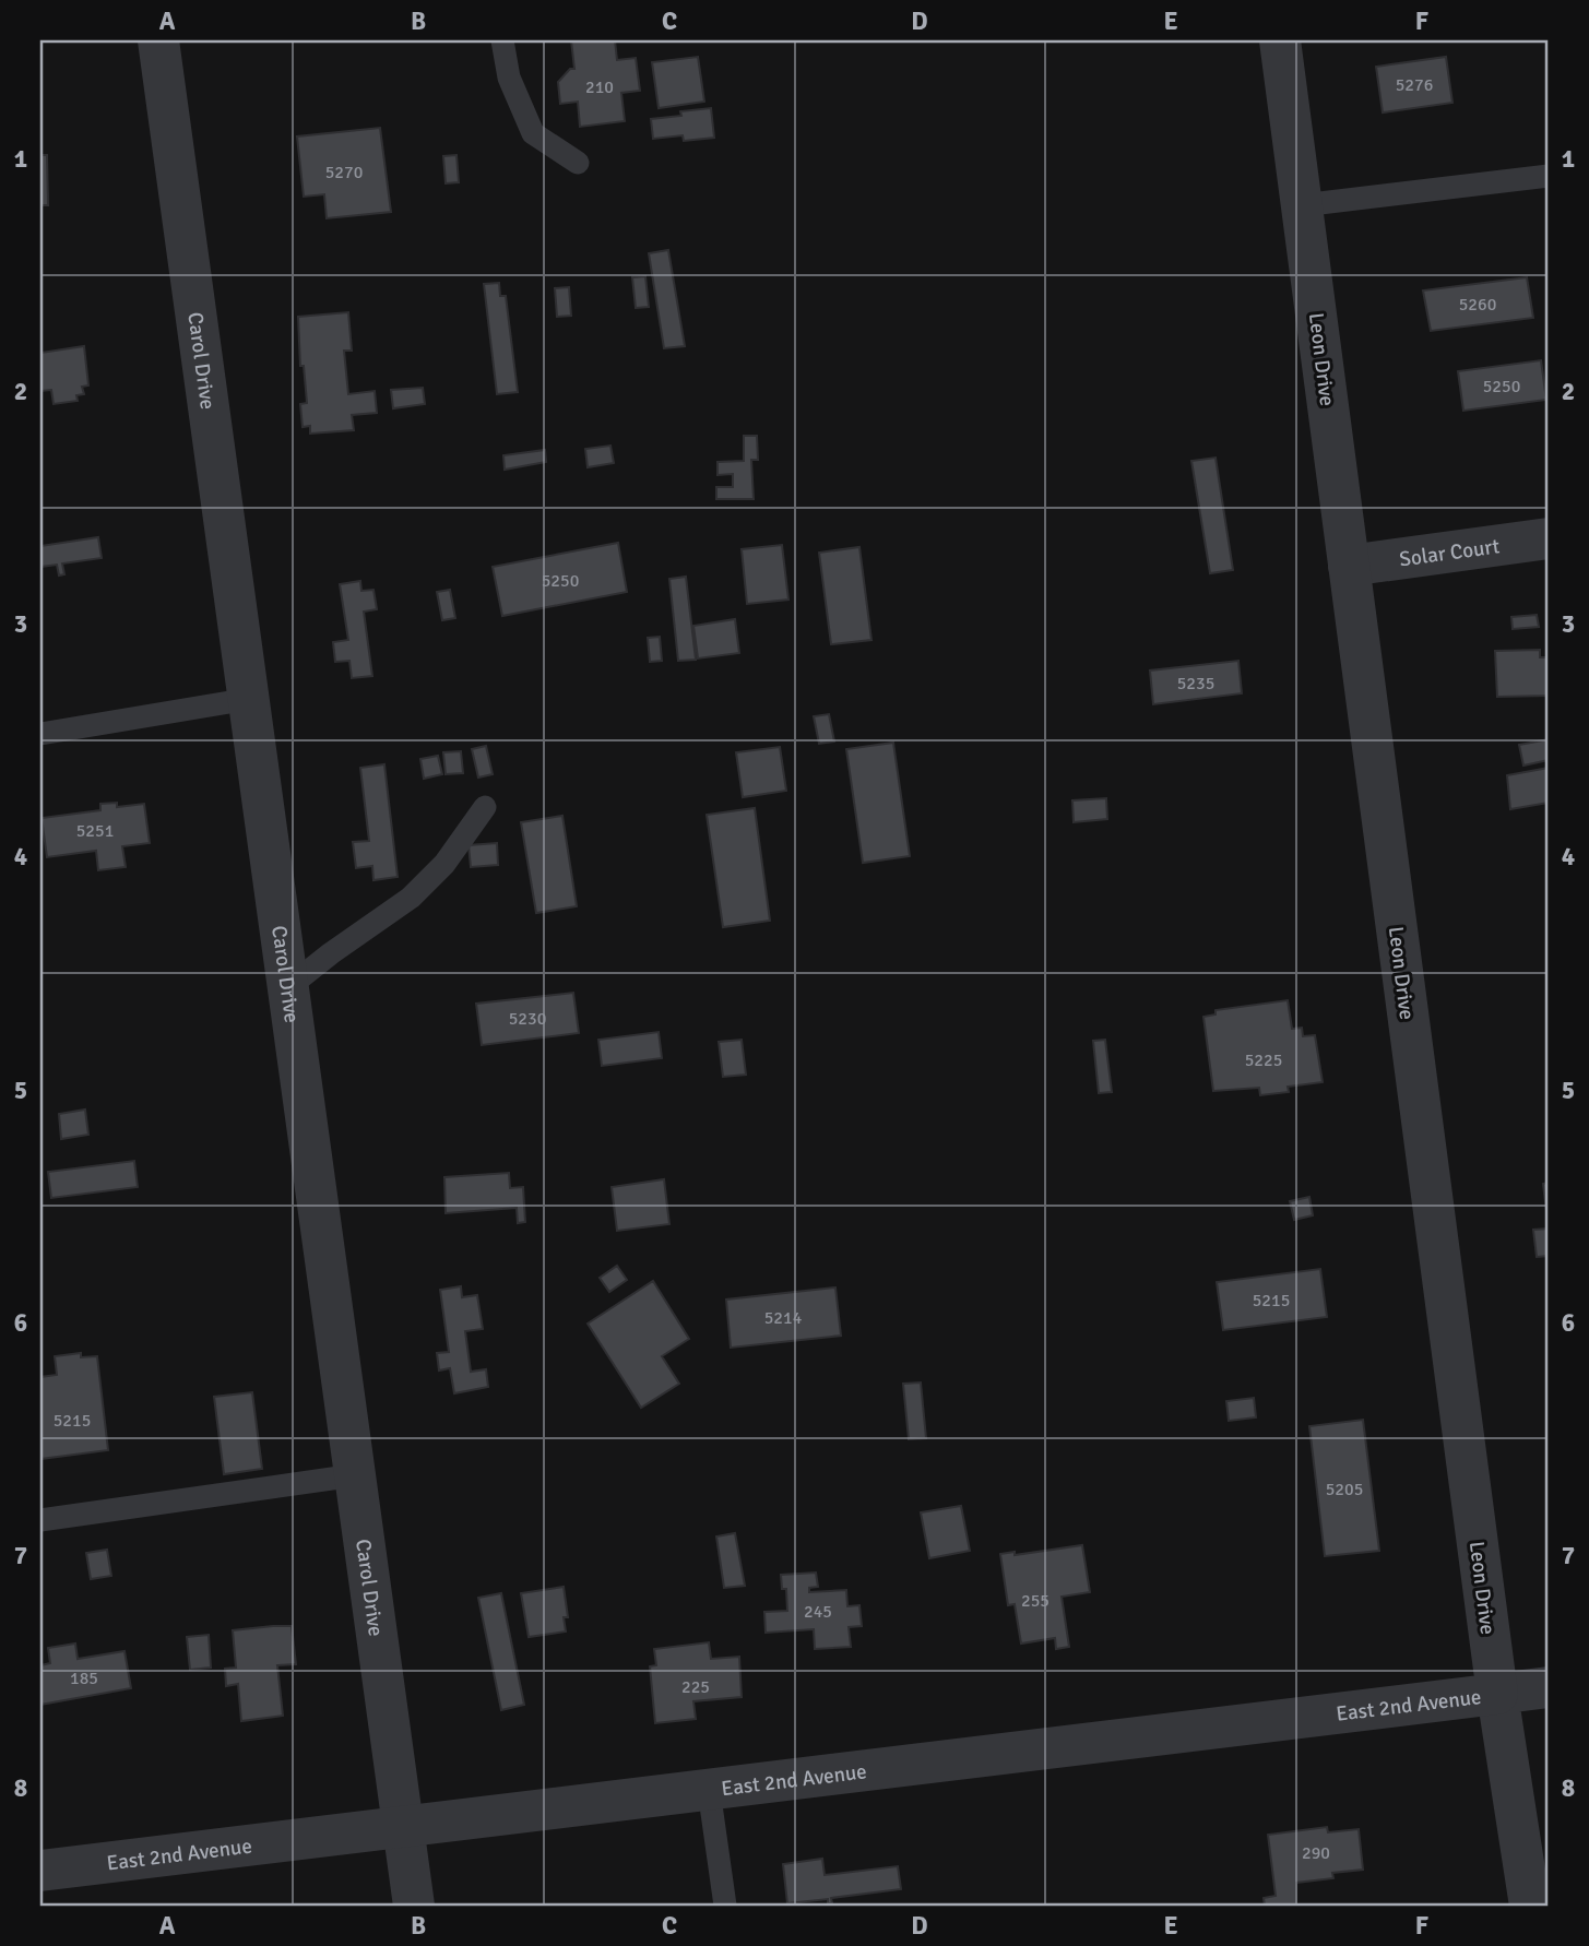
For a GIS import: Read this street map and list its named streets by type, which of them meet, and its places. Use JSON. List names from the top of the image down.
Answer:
{
  "streets": {
    "street": [
      "Carol Drive",
      "Leon Drive",
      "Solar Court",
      "East 2nd Avenue"
    ]
  },
  "crossings": [
    ["Carol Drive", "East 2nd Avenue"],
    ["Leon Drive", "Solar Court"],
    ["Leon Drive", "East 2nd Avenue"]
  ],
  "house_numbers": [
    "5276",
    "210",
    "5270",
    "5260",
    "5250",
    "5250",
    "5235",
    "5251",
    "5230",
    "5225",
    "5215",
    "5214",
    "5215",
    "5205",
    "255",
    "245",
    "185",
    "225",
    "290"
  ],
  "grid": {
    "columns": [
      "A",
      "B",
      "C",
      "D",
      "E",
      "F"
    ],
    "rows": [
      "1",
      "2",
      "3",
      "4",
      "5",
      "6",
      "7",
      "8"
    ]
  }
}
